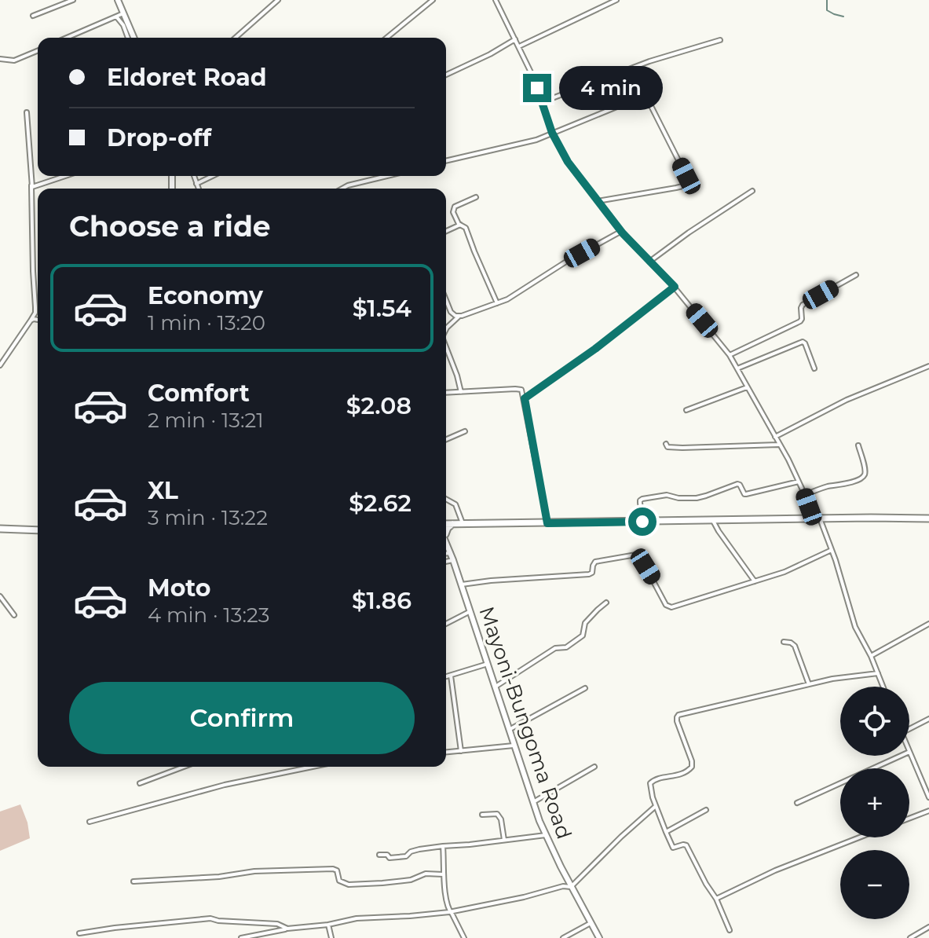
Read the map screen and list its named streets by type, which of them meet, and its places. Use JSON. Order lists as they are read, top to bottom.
{
  "streets": {
    "main road": ["Mayoni-Bungoma Road"]
  },
  "page": {
    "banner": ["Eldoret Road", "Drop-off"],
    "bubble": "4 min",
    "heading": "Choose a ride",
    "list": [
      {
        "name": "Economy",
        "note": "1 min · 13:20",
        "value": "$1.54"
      },
      {
        "name": "Comfort",
        "note": "2 min · 13:21",
        "value": "$2.08"
      },
      {
        "name": "XL",
        "note": "3 min · 13:22",
        "value": "$2.62"
      },
      {
        "name": "Moto",
        "note": "4 min · 13:23",
        "value": "$1.86"
      }
    ],
    "buttons": "Confirm",
    "map_buttons": ["+", "−"]
  }
}
